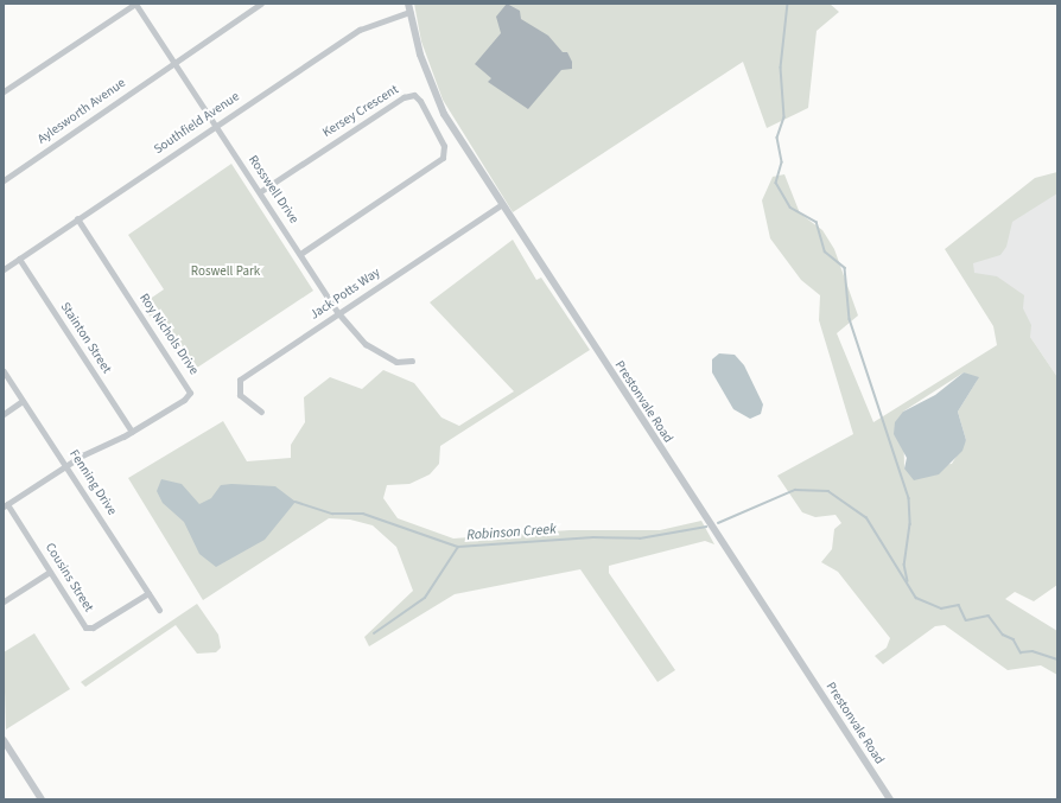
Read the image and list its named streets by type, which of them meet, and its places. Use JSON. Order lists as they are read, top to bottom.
{
  "streets": {
    "street": [
      "Aylesworth Avenue",
      "Kersey Crescent",
      "Southfield Avenue",
      "Rosswell Drive",
      "Jack Potts Way",
      "Roy Nichols Drive",
      "Stainton Street",
      "Prestonvale Road",
      "Fenning Drive",
      "Cousins Street"
    ]
  },
  "crossings": [
    ["Aylesworth Avenue", "Rosswell Drive"],
    ["Kersey Crescent", "Rosswell Drive"],
    ["Southfield Avenue", "Rosswell Drive"],
    ["Southfield Avenue", "Roy Nichols Drive"],
    ["Southfield Avenue", "Stainton Street"],
    ["Southfield Avenue", "Prestonvale Road"],
    ["Rosswell Drive", "Jack Potts Way"],
    ["Jack Potts Way", "Prestonvale Road"],
    ["Roy Nichols Drive", "Stainton Street"],
    ["Roy Nichols Drive", "Fenning Drive"],
    ["Roy Nichols Drive", "Cousins Street"],
    ["Fenning Drive", "Cousins Street"]
  ],
  "water": ["Robinson Creek"],
  "parks": ["Roswell Park"]
}
